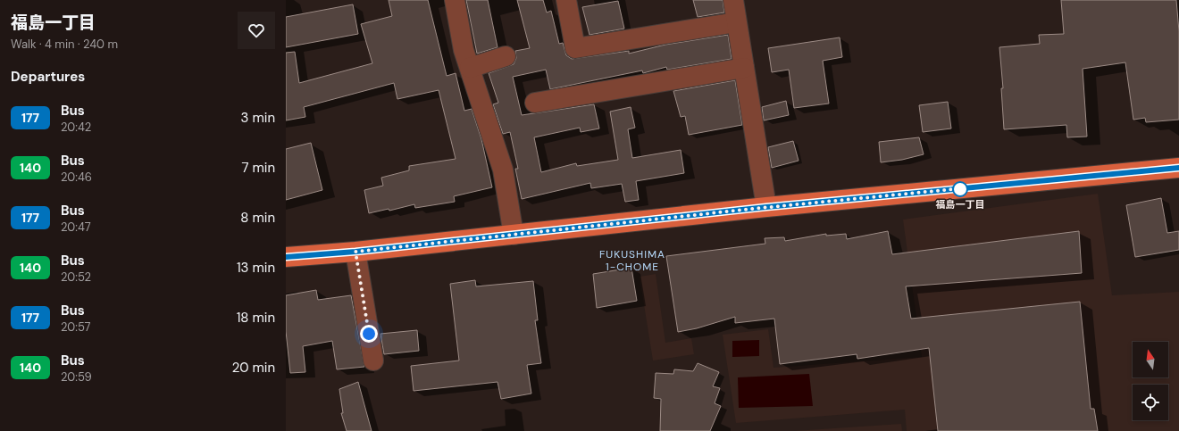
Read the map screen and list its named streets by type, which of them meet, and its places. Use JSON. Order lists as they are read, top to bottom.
{
  "districts": ["FUKUSHIMA 1-CHOME"],
  "places": ["福島一丁目"],
  "lines": ["bus line 177"],
  "north": "top",
  "page": {
    "heading": [
      ["福島一丁目", "Walk · 4 min · 240 m"],
      "Departures"
    ],
    "list": [
      {
        "mark": "177",
        "name": "Bus",
        "note": "20:42",
        "value": "3 min"
      },
      {
        "mark": "140",
        "name": "Bus",
        "note": "20:46",
        "value": "7 min"
      },
      {
        "mark": "177",
        "name": "Bus",
        "note": "20:47",
        "value": "8 min"
      },
      {
        "mark": "140",
        "name": "Bus",
        "note": "20:52",
        "value": "13 min"
      },
      {
        "mark": "177",
        "name": "Bus",
        "note": "20:57",
        "value": "18 min"
      },
      {
        "mark": "140",
        "name": "Bus",
        "note": "20:59",
        "value": "20 min"
      }
    ]
  }
}
